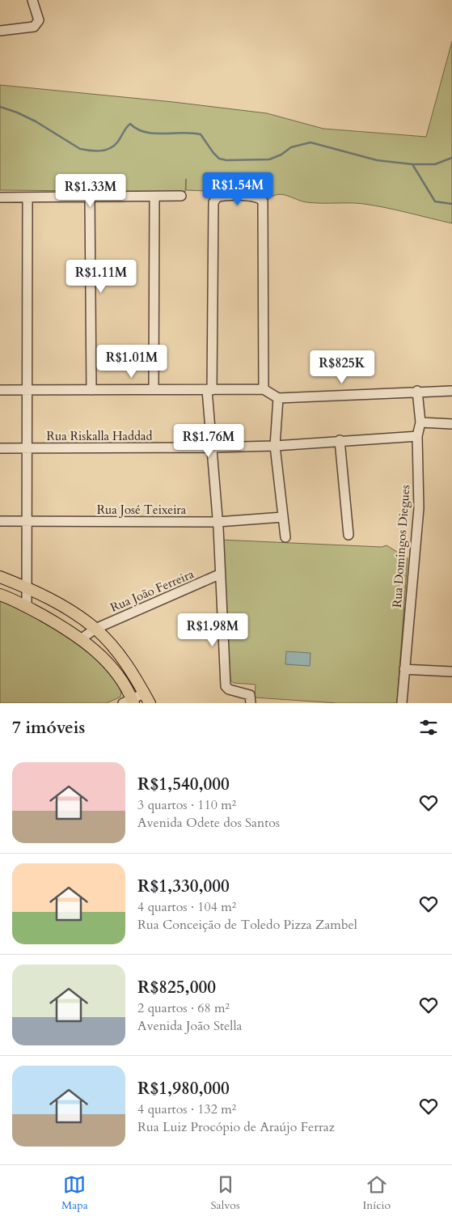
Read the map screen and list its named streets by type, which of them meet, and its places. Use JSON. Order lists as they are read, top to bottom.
{
  "streets": {
    "street": [
      "Rua Riskalla Haddad",
      "Rua José Teixeira",
      "Rua Domingos Diegues",
      "Rua João Ferreira"
    ]
  },
  "crossings": [
    ["Rua Riskalla Haddad", "Rua Domingos Diegues"]
  ],
  "page": {
    "price": [
      "R$1.54M",
      "R$1.33M",
      "R$1.11M",
      "R$1.01M",
      "R$825K",
      "R$1.76M",
      "R$1.98M"
    ],
    "heading": "7 imóveis",
    "list": [
      {
        "name": "R$1,540,000",
        "note": "3 quartos · 110 m² · Avenida Odete dos Santos"
      },
      {
        "name": "R$1,330,000",
        "note": "4 quartos · 104 m² · Rua Conceição de Toledo Pizza Zambel"
      },
      {
        "name": "R$825,000",
        "note": "2 quartos · 68 m² · Avenida João Stella"
      },
      {
        "name": "R$1,980,000",
        "note": "4 quartos · 132 m² · Rua Luiz Procópio de Araújo Ferraz"
      }
    ],
    "tabs": ["Mapa", "Salvos", "Início"]
  }
}
